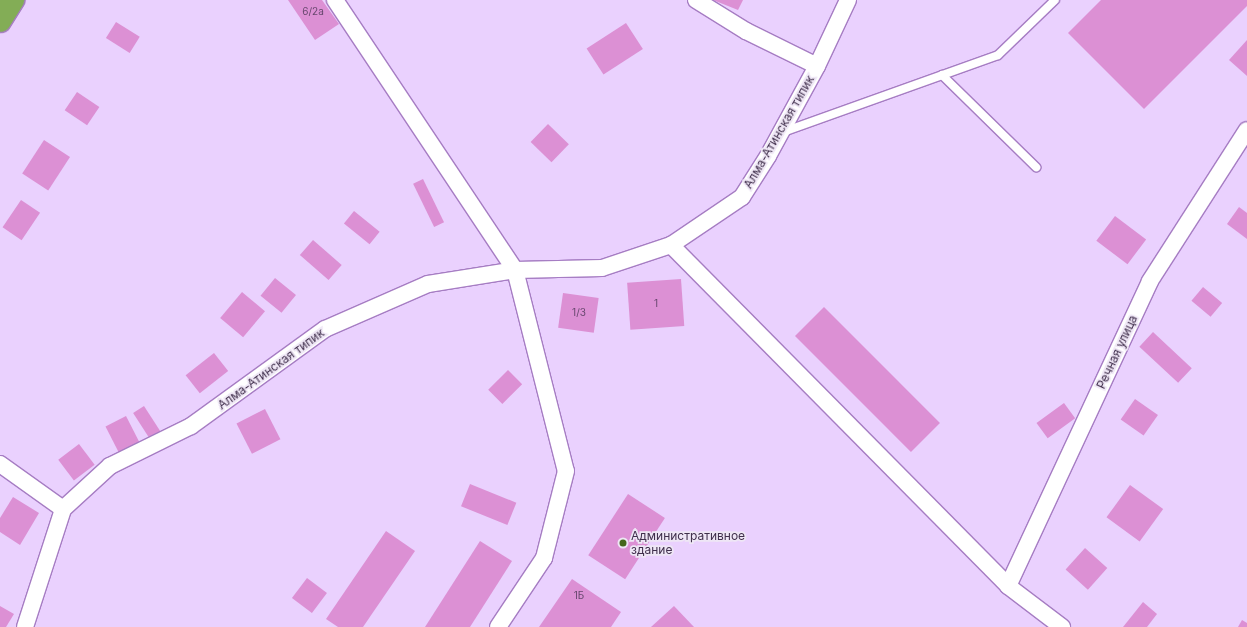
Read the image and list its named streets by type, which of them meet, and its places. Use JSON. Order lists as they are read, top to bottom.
{
  "streets": {
    "street": ["Алма-Атинская типик", "Речная улица"]
  },
  "places": ["Административное здание"],
  "house_numbers": [
    "6/2а",
    "1",
    "1/3",
    "1Б"
  ]
}
